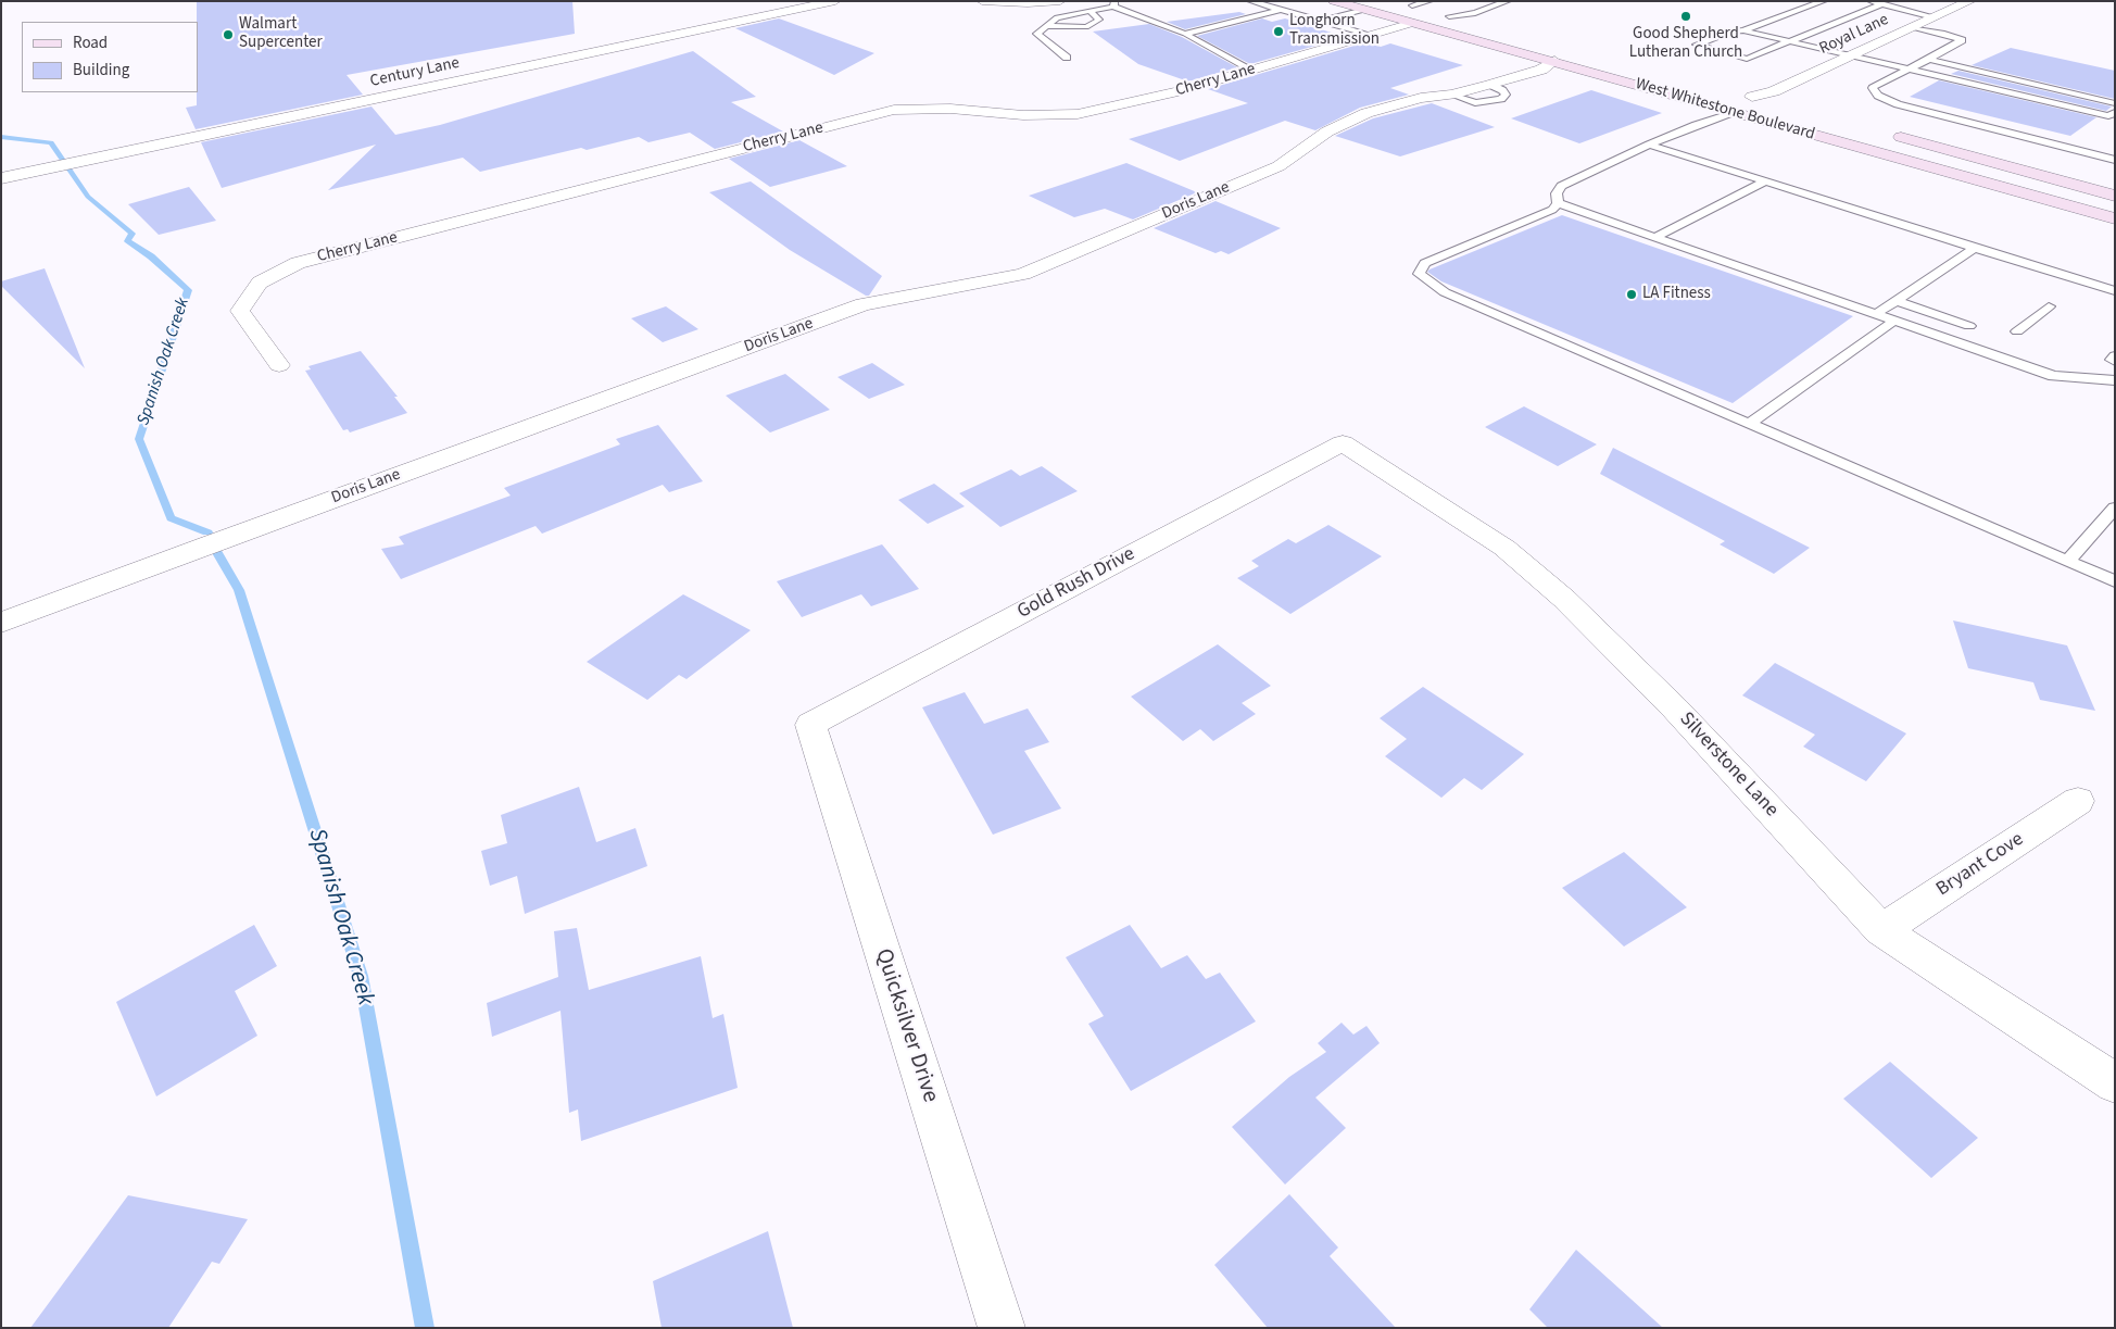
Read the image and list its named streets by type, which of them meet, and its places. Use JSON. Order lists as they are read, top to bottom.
{
  "streets": {
    "main road": ["West Whitestone Boulevard"],
    "street": [
      "Royal Lane",
      "Century Lane",
      "Cherry Lane",
      "Doris Lane",
      "Gold Rush Drive",
      "Silverstone Lane",
      "Bryant Cove",
      "Quicksilver Drive"
    ]
  },
  "crossings": [
    ["Royal Lane", "West Whitestone Boulevard"],
    ["Cherry Lane", "West Whitestone Boulevard"],
    ["West Whitestone Boulevard", "Doris Lane"],
    ["Gold Rush Drive", "Silverstone Lane"],
    ["Gold Rush Drive", "Quicksilver Drive"],
    ["Silverstone Lane", "Bryant Cove"]
  ],
  "water": ["Spanish Oak Creek"],
  "places": [
    "Good Shepherd Lutheran Church",
    "Longhorn Transmission",
    "Walmart Supercenter",
    "LA Fitness"
  ],
  "legend": ["Road", "Building"]
}
